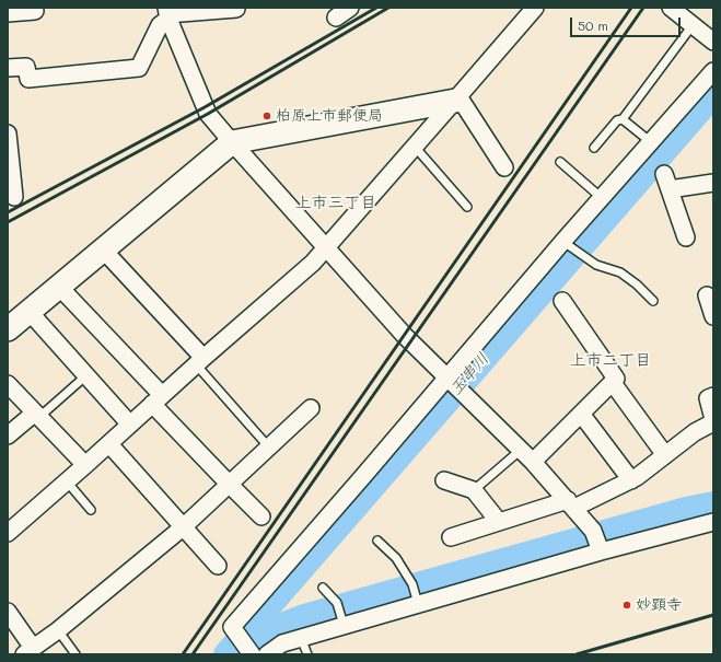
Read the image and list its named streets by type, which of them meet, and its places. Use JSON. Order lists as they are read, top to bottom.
{
  "districts": ["上市三丁目", "上市二丁目"],
  "water": ["玉串川"],
  "places": ["柏原上市郵便局", "妙顕寺"],
  "scale_bar": "50 m"
}
